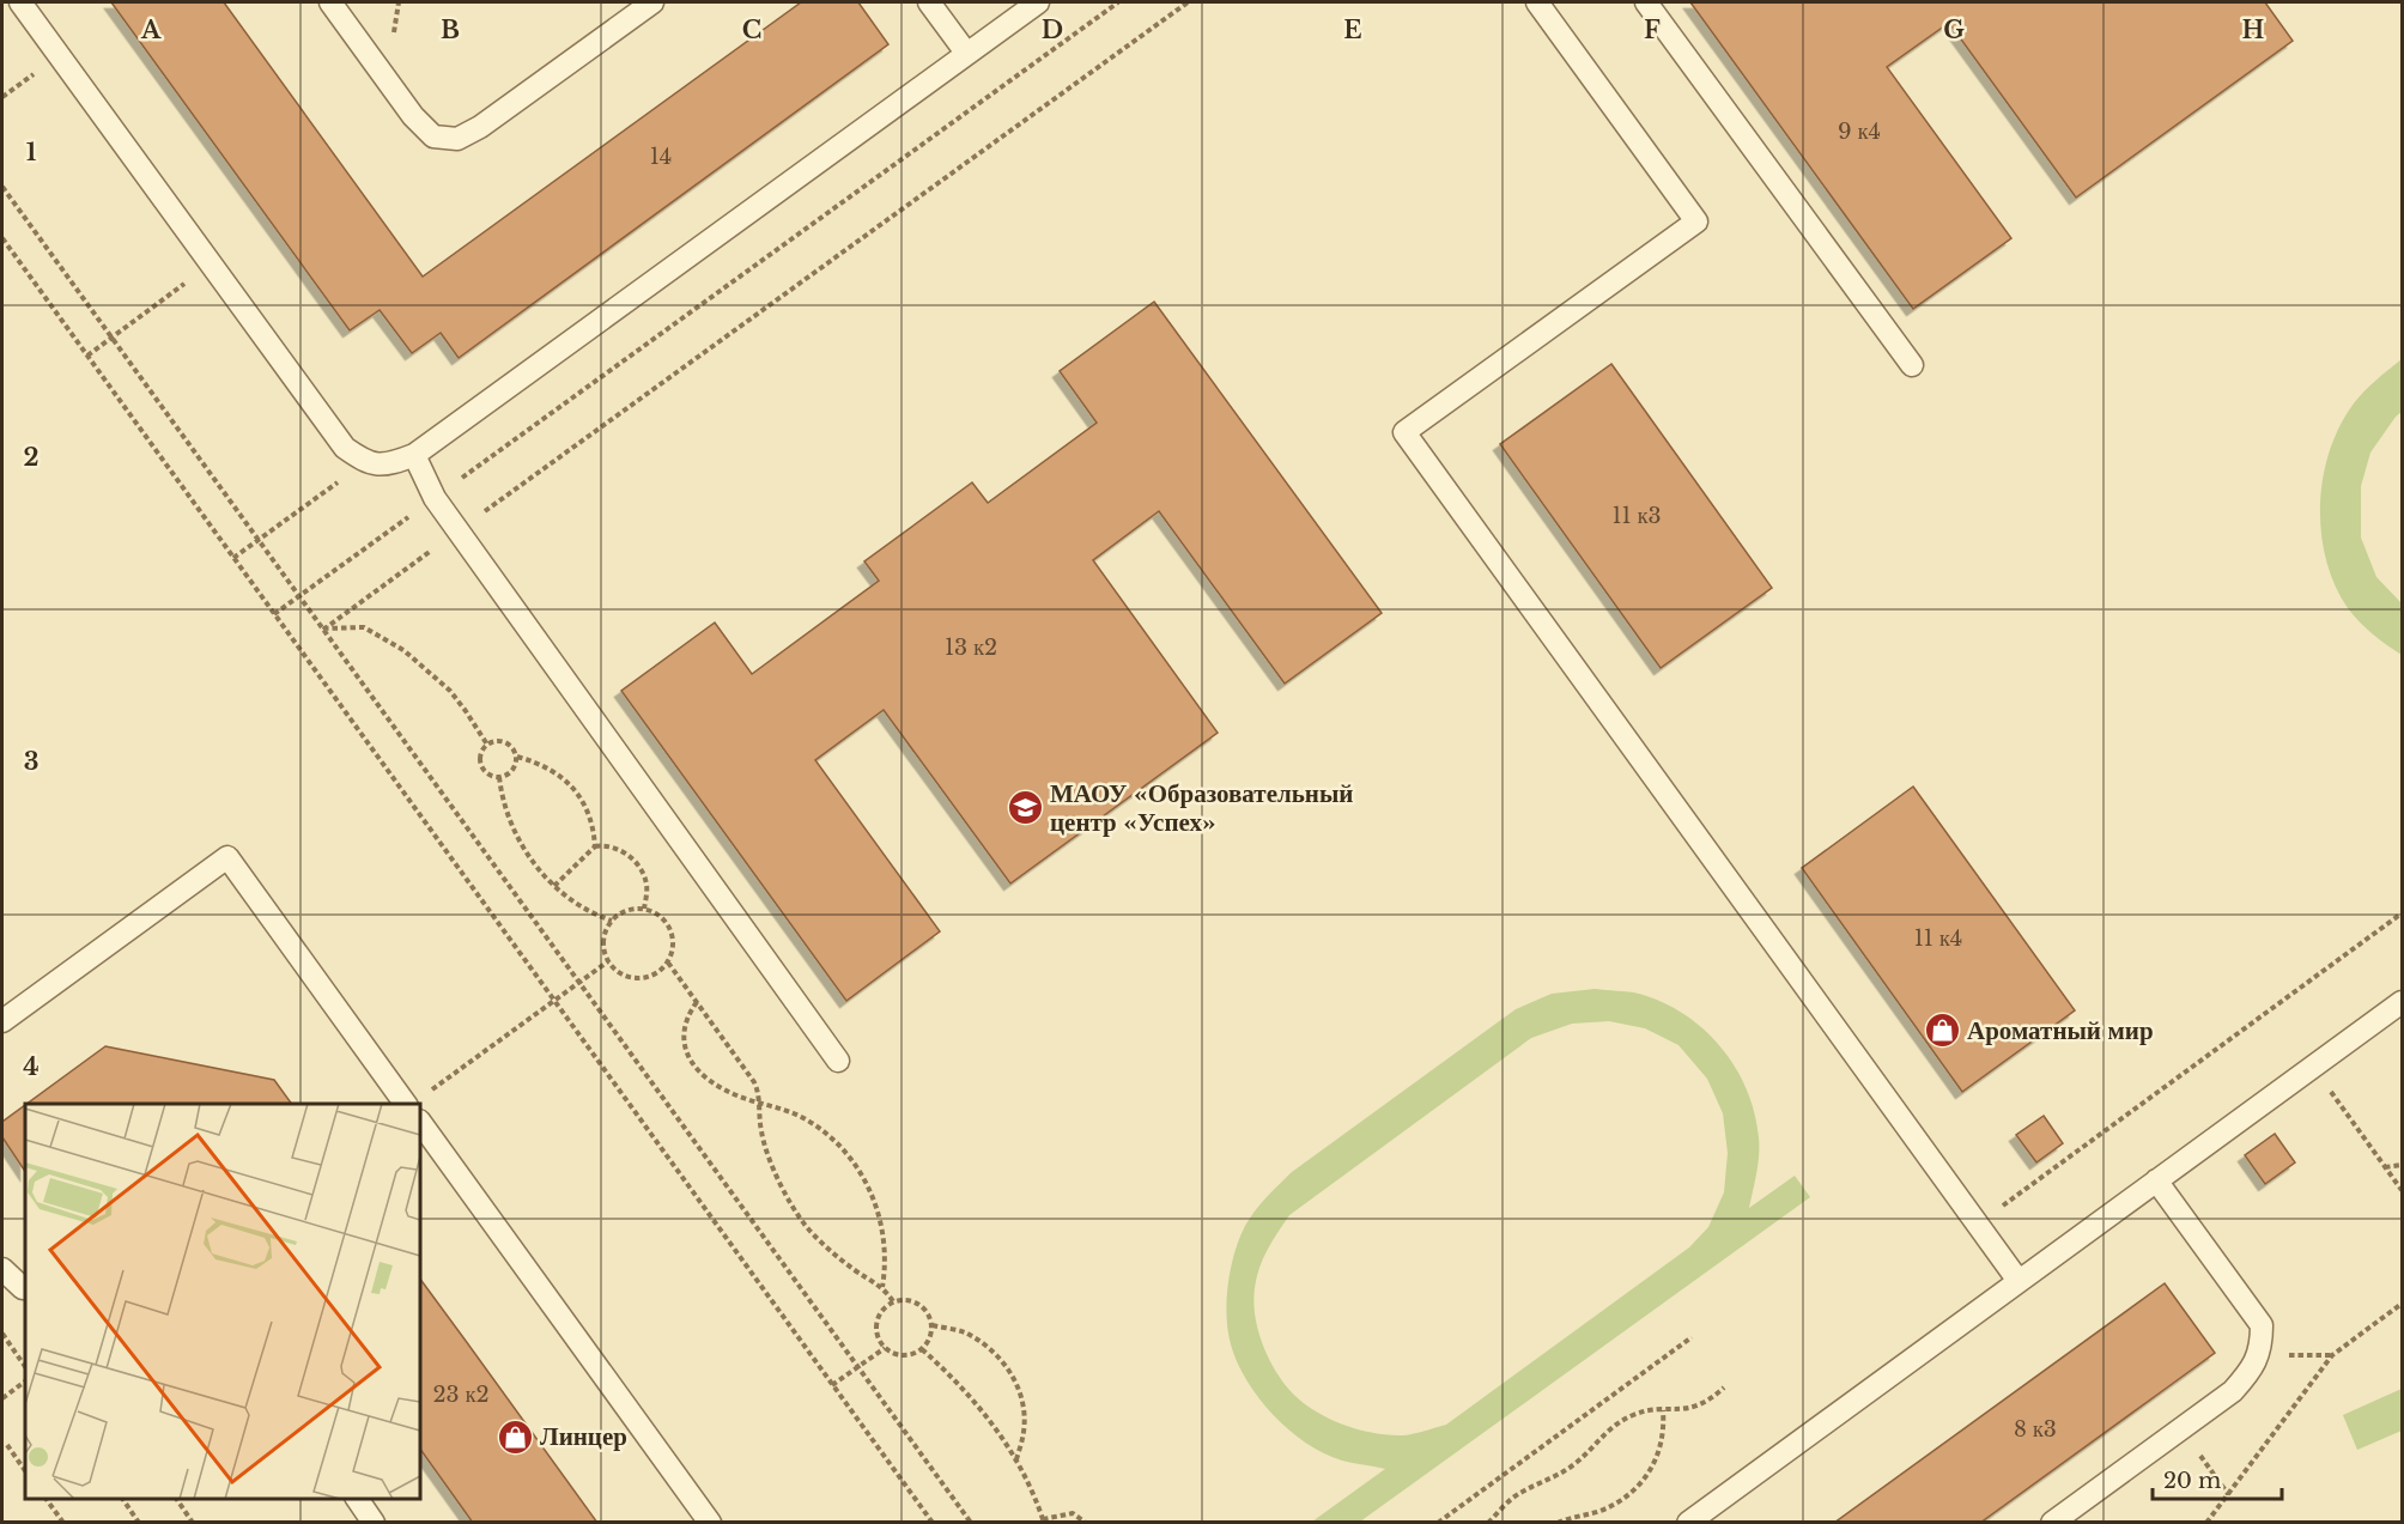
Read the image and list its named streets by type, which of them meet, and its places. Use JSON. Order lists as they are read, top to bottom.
{
  "places": {
    "school or university": ["МАОУ «Образовательный центр «Успех»"],
    "shop": ["Ароматный мир", "Линцер"]
  },
  "house_numbers": [
    "9 к4",
    "14",
    "11 к3",
    "13 к2",
    "11 к4",
    "23 к2",
    "8 к3"
  ],
  "scale_bar": "20 m",
  "grid": {
    "columns": [
      "A",
      "B",
      "C",
      "D",
      "E",
      "F",
      "G",
      "H"
    ],
    "rows": [
      "1",
      "2",
      "3",
      "4"
    ]
  }
}
